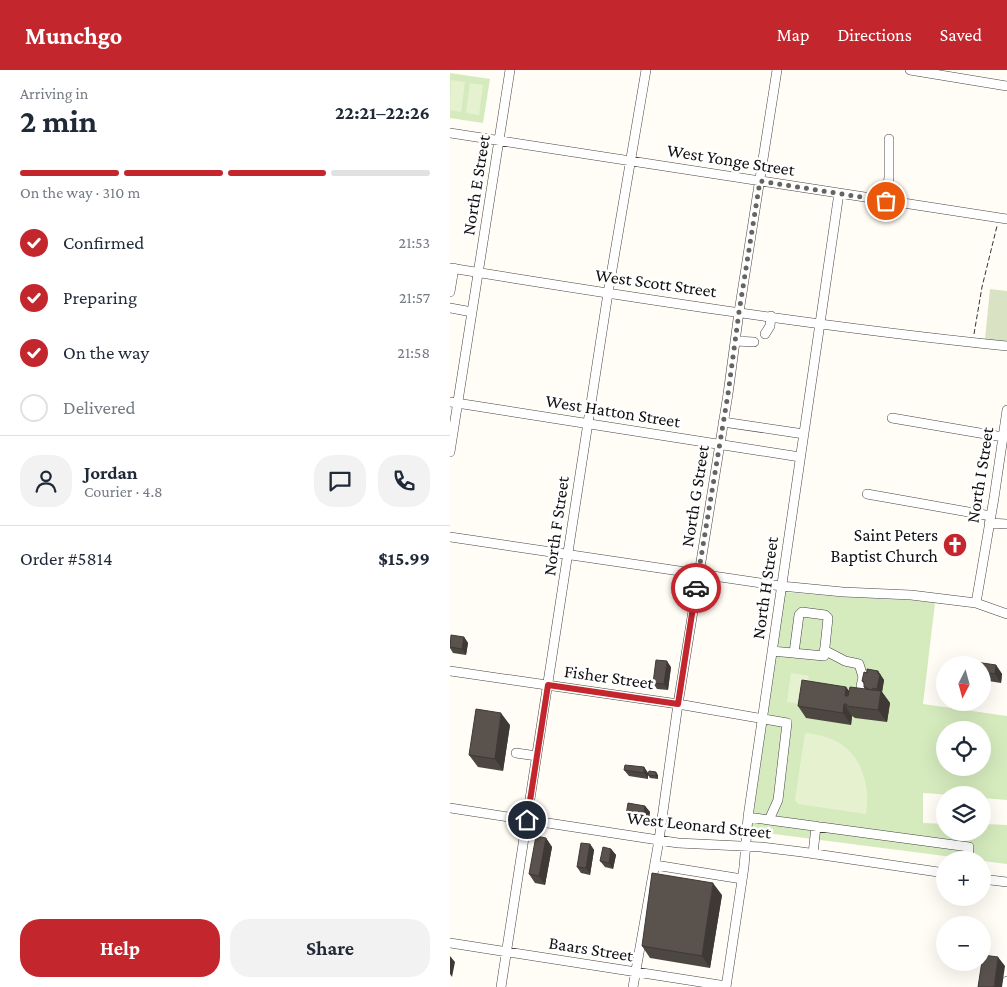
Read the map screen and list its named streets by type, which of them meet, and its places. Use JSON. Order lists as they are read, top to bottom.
{
  "streets": {
    "street": [
      "West Yonge Street",
      "North E Street",
      "West Scott Street",
      "West Hatton Street",
      "North I Street",
      "North G Street",
      "North F Street",
      "North H Street",
      "Fisher Street",
      "West Leonard Street",
      "Baars Street"
    ]
  },
  "crossings": [
    ["West Yonge Street", "North E Street"],
    ["West Yonge Street", "North G Street"],
    ["West Yonge Street", "North F Street"],
    ["West Yonge Street", "North H Street"],
    ["North E Street", "West Scott Street"],
    ["North E Street", "West Hatton Street"],
    ["West Scott Street", "North G Street"],
    ["West Scott Street", "North F Street"],
    ["West Scott Street", "North H Street"],
    ["West Hatton Street", "North G Street"],
    ["West Hatton Street", "North F Street"],
    ["West Hatton Street", "North H Street"],
    ["North G Street", "Fisher Street"],
    ["North G Street", "West Leonard Street"],
    ["North G Street", "Baars Street"],
    ["North F Street", "Fisher Street"],
    ["North F Street", "West Leonard Street"],
    ["North F Street", "Baars Street"],
    ["North H Street", "Fisher Street"],
    ["North H Street", "West Leonard Street"],
    ["North H Street", "Baars Street"]
  ],
  "places": {
    "church": ["Saint Peters Baptist Church"]
  },
  "north": "bottom",
  "page": {
    "header": "Munchgo",
    "nav": ["Map", "Directions", "Saved"],
    "heading": ["2 min", "Arriving in", "22:21–22:26"],
    "panel": [
      "Jordan",
      "Courier · 4.8",
      "Order #5814",
      "$15.99"
    ],
    "bar": "On the way · 310 m",
    "list": [
      ["Confirmed", "21:53"],
      ["Preparing", "21:57"],
      ["On the way", "21:58"],
      "Delivered"
    ],
    "map_buttons": ["+", "−"],
    "buttons": ["Help", "Share"]
  }
}
